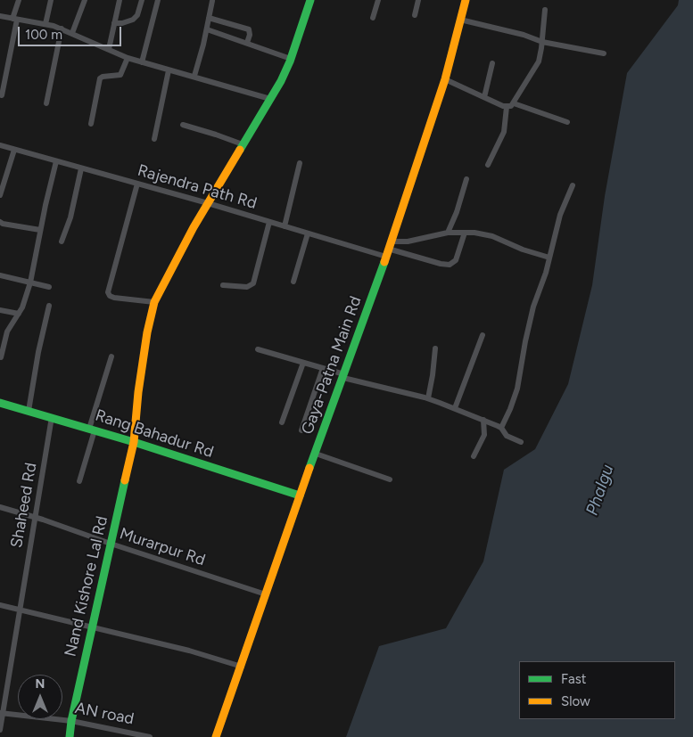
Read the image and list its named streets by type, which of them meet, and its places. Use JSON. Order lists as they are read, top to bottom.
{
  "streets": {
    "street": [
      "Rajendra Path Rd",
      "Gaya-Patna Main Rd",
      "Rang Bahadur Rd",
      "Shaheed Rd",
      "Murarpur Rd",
      "Nand Kishore Lal Rd",
      "AN road"
    ]
  },
  "crossings": [
    ["Rajendra Path Rd", "Gaya-Patna Main Rd"],
    ["Rajendra Path Rd", "Nand Kishore Lal Rd"],
    ["Gaya-Patna Main Rd", "Rang Bahadur Rd"],
    ["Gaya-Patna Main Rd", "Murarpur Rd"],
    ["Rang Bahadur Rd", "Shaheed Rd"],
    ["Rang Bahadur Rd", "Nand Kishore Lal Rd"],
    ["Shaheed Rd", "Murarpur Rd"],
    ["Shaheed Rd", "AN road"],
    ["Murarpur Rd", "Nand Kishore Lal Rd"],
    ["Nand Kishore Lal Rd", "AN road"]
  ],
  "water": ["Phalgu"],
  "legend": ["Fast", "Slow"],
  "scale_bar": "100 m",
  "north": "top"
}
